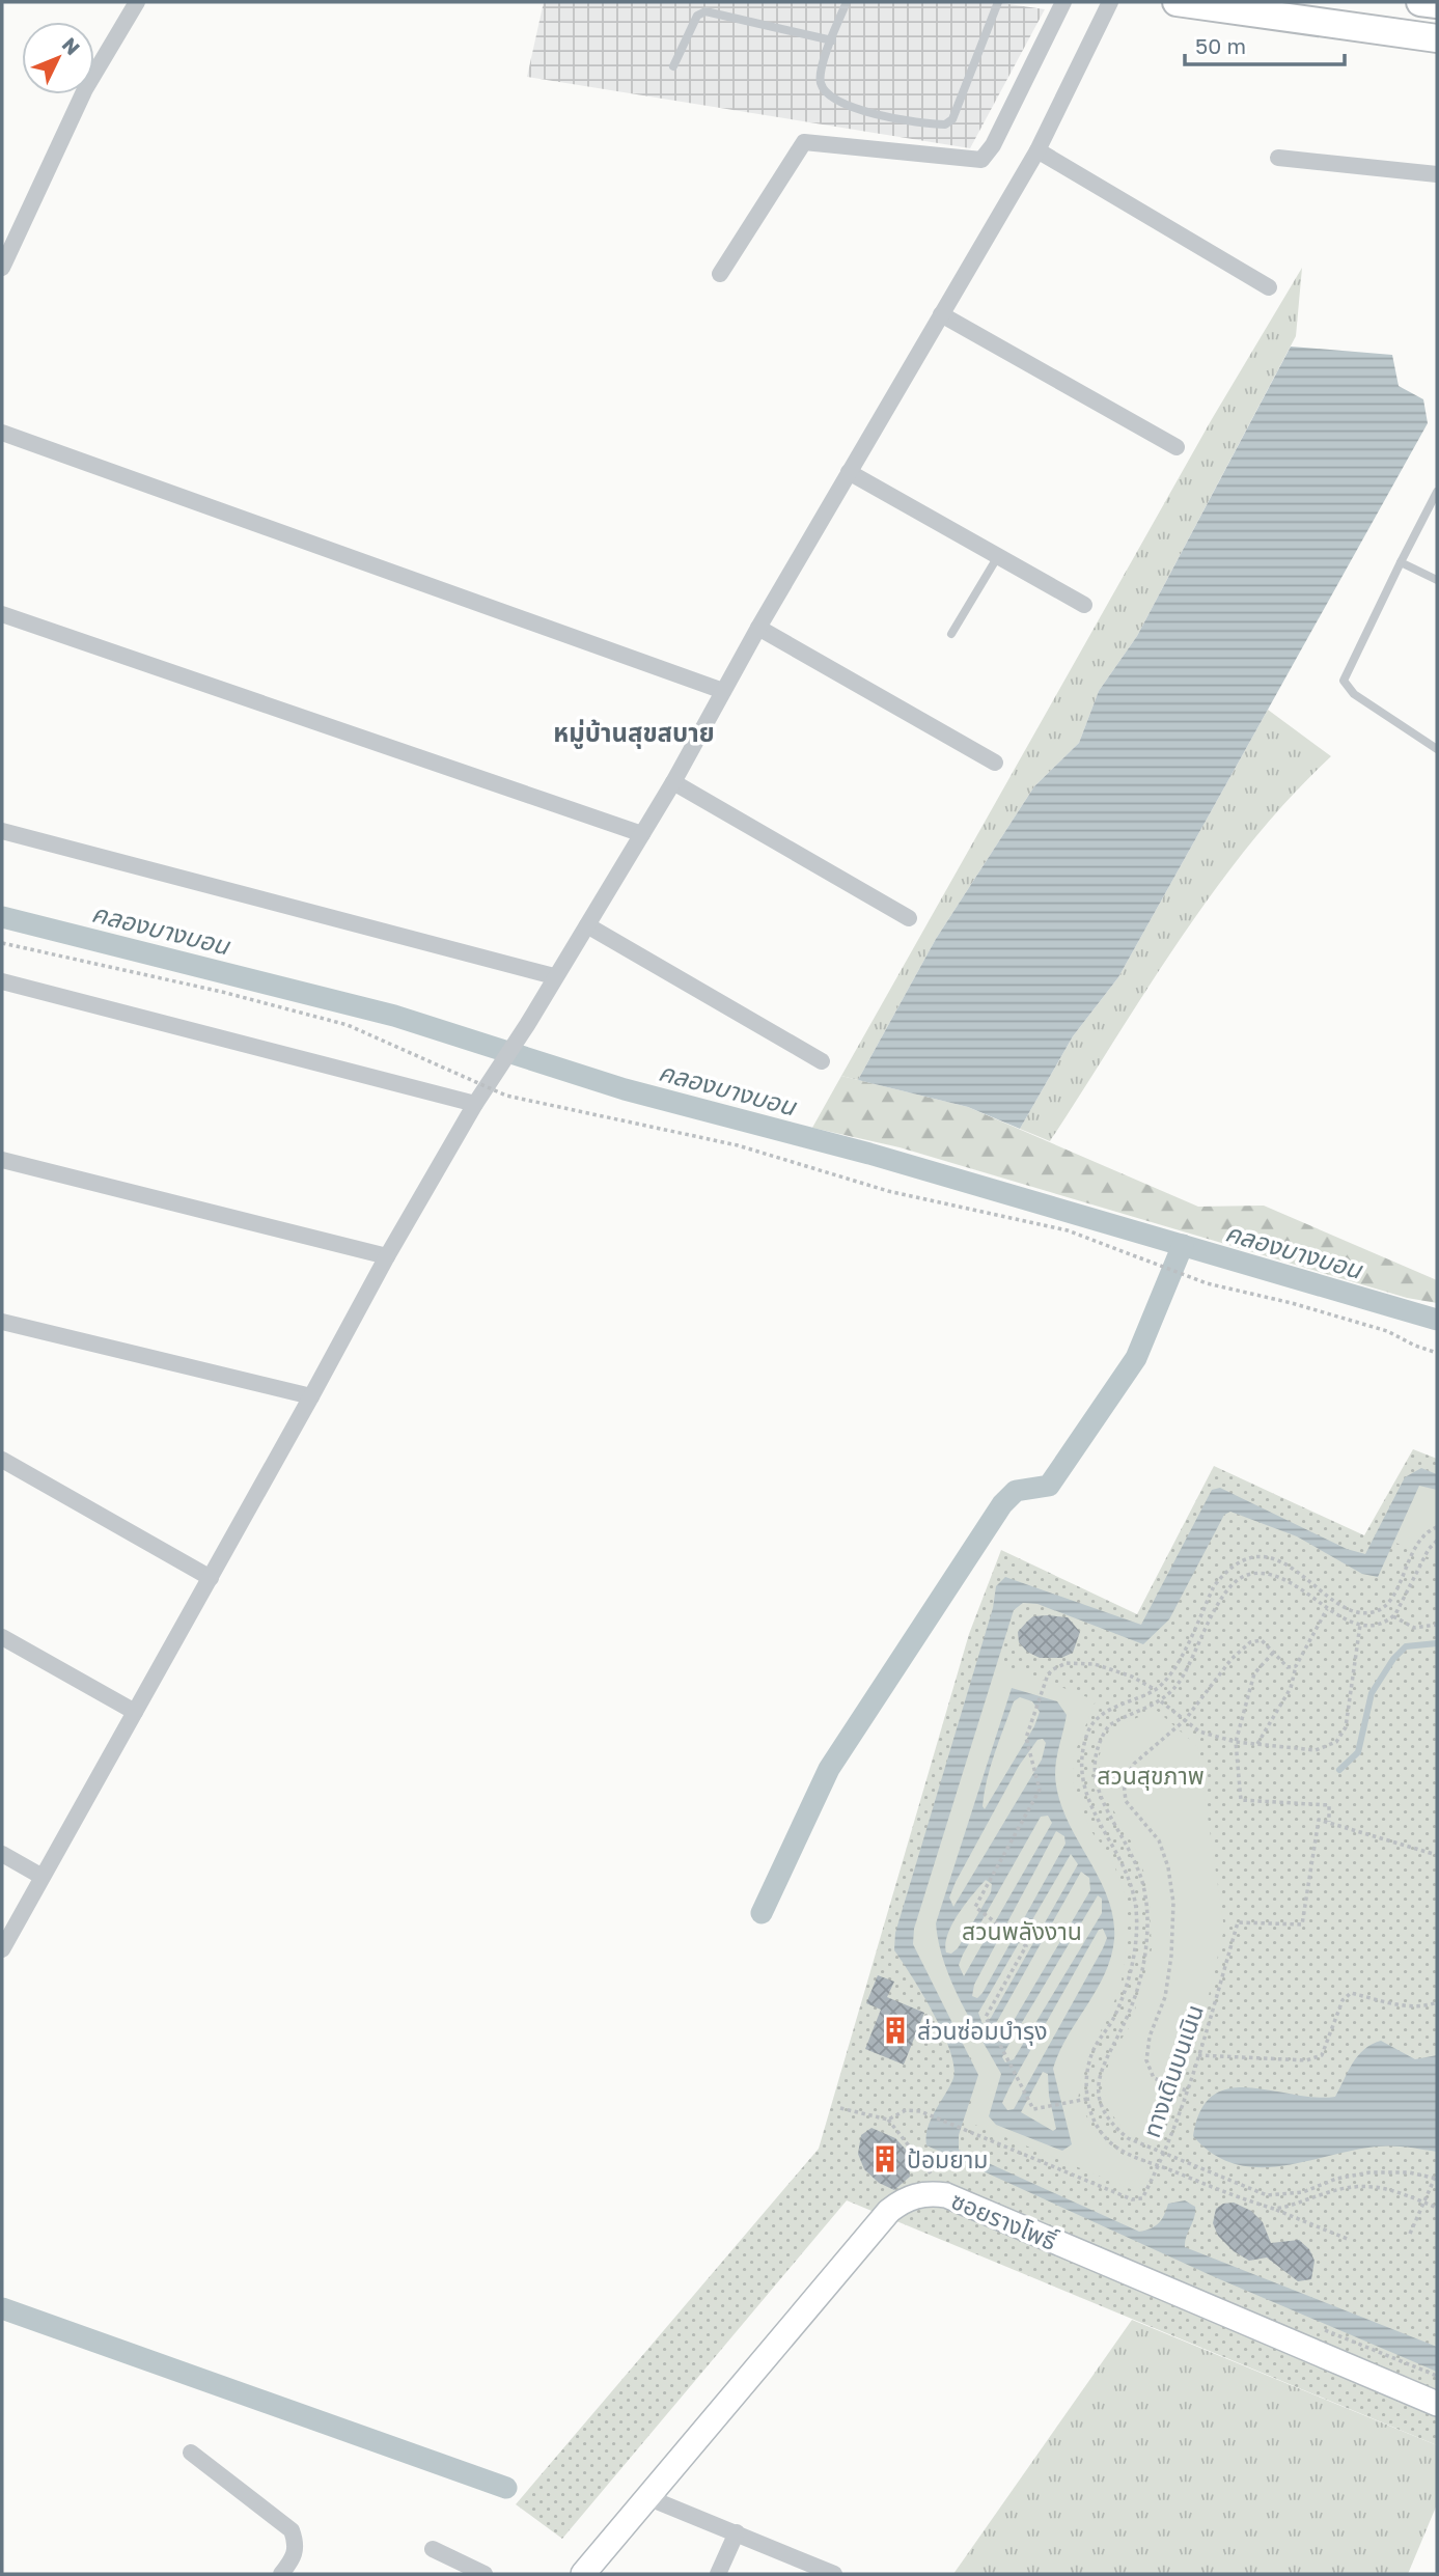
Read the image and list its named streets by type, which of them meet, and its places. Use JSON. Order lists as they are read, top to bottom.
{
  "streets": {
    "street": ["ซอยรางโพธิ์"],
    "path": ["ทางเดินบนเนิน"]
  },
  "districts": ["หมู่บ้านสุขสบาย"],
  "water": ["คลองบางบอน"],
  "parks": ["สวนสุขภาพ", "สวนพลังงาน"],
  "places": {
    "building": ["ส่วนซ่อมบำรุง", "ป้อมยาม"]
  },
  "scale_bar": "50 m",
  "north": "top right"
}
